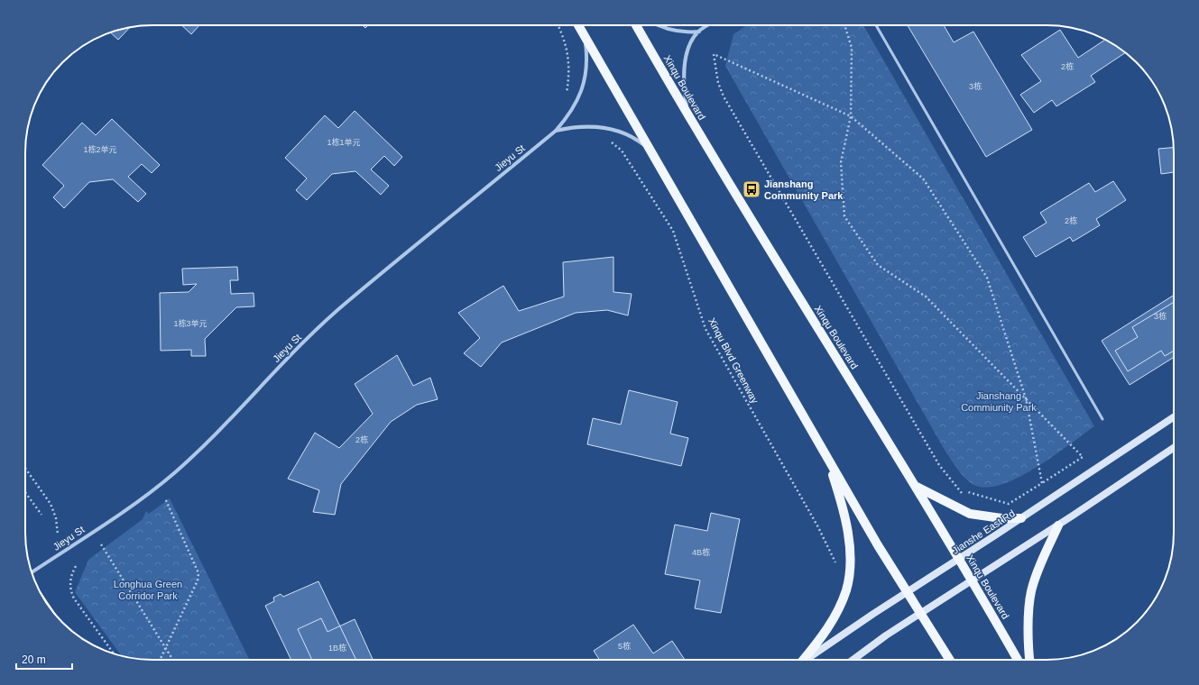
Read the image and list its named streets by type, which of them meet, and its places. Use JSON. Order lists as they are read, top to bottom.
{
  "streets": {
    "main road": ["Xinqu Boulevard", "Jianshe East Rd"],
    "street": ["Jieyu St"],
    "path": ["Xinqu Blvd Greenway"]
  },
  "crossings": [
    ["Xinqu Boulevard", "Jianshe East Rd"]
  ],
  "parks": ["Jianshang Commiunity Park", "Longhua Green Corridor Park"],
  "places": {
    "bus stop": ["Jianshang Community Park"]
  },
  "house_numbers": [
    "2栋",
    "3栋",
    "1栋1单元",
    "1栋2单元",
    "2栋",
    "3栋",
    "1栋3单元",
    "2栋",
    "4B栋",
    "5栋",
    "1B栋"
  ],
  "scale_bar": "20 m"
}
